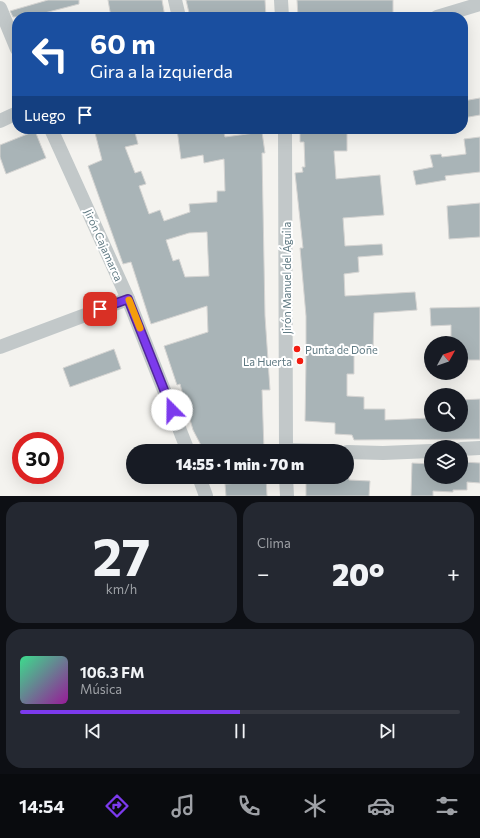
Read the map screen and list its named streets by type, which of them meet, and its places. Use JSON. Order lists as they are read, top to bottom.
{
  "streets": {
    "street": ["Jirón Cajamarca", "Jirón Manuel del Águila"]
  },
  "places": ["Punta de Doñe", "La Huerta"],
  "north": "top right",
  "page": {
    "turn": ["60 m", "Gira a la izquierda"],
    "then": "Luego",
    "limit": "30",
    "trip": "14:55 · 1 min · 70 m",
    "tile": [
      ["27", "km/h"],
      "Clima"
    ],
    "heat": ["−", "20°", "+"],
    "song": ["106.3 FM", "Música"],
    "tabs": "14:54"
  }
}
